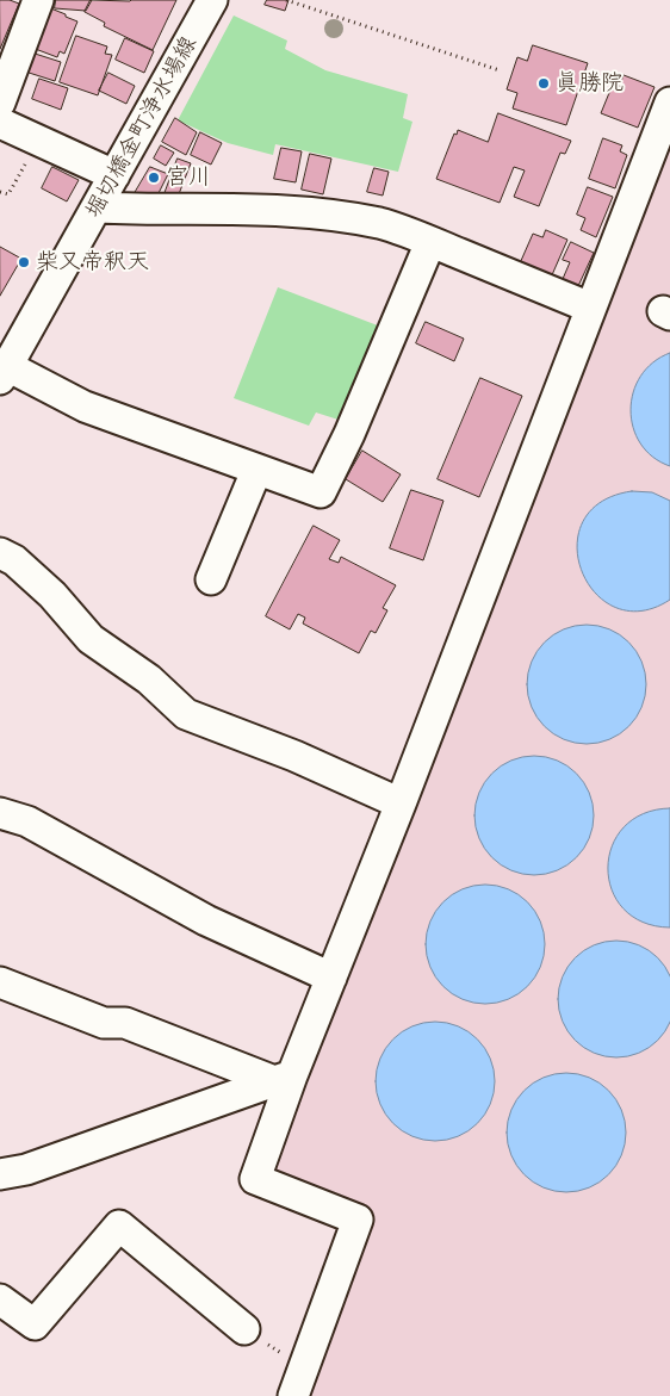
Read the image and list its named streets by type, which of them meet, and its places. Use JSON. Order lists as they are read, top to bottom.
{
  "streets": {
    "street": ["堀切橋金町浄水場線"]
  },
  "places": ["眞勝院", "宮川", "柴又帝釈天"]
}
